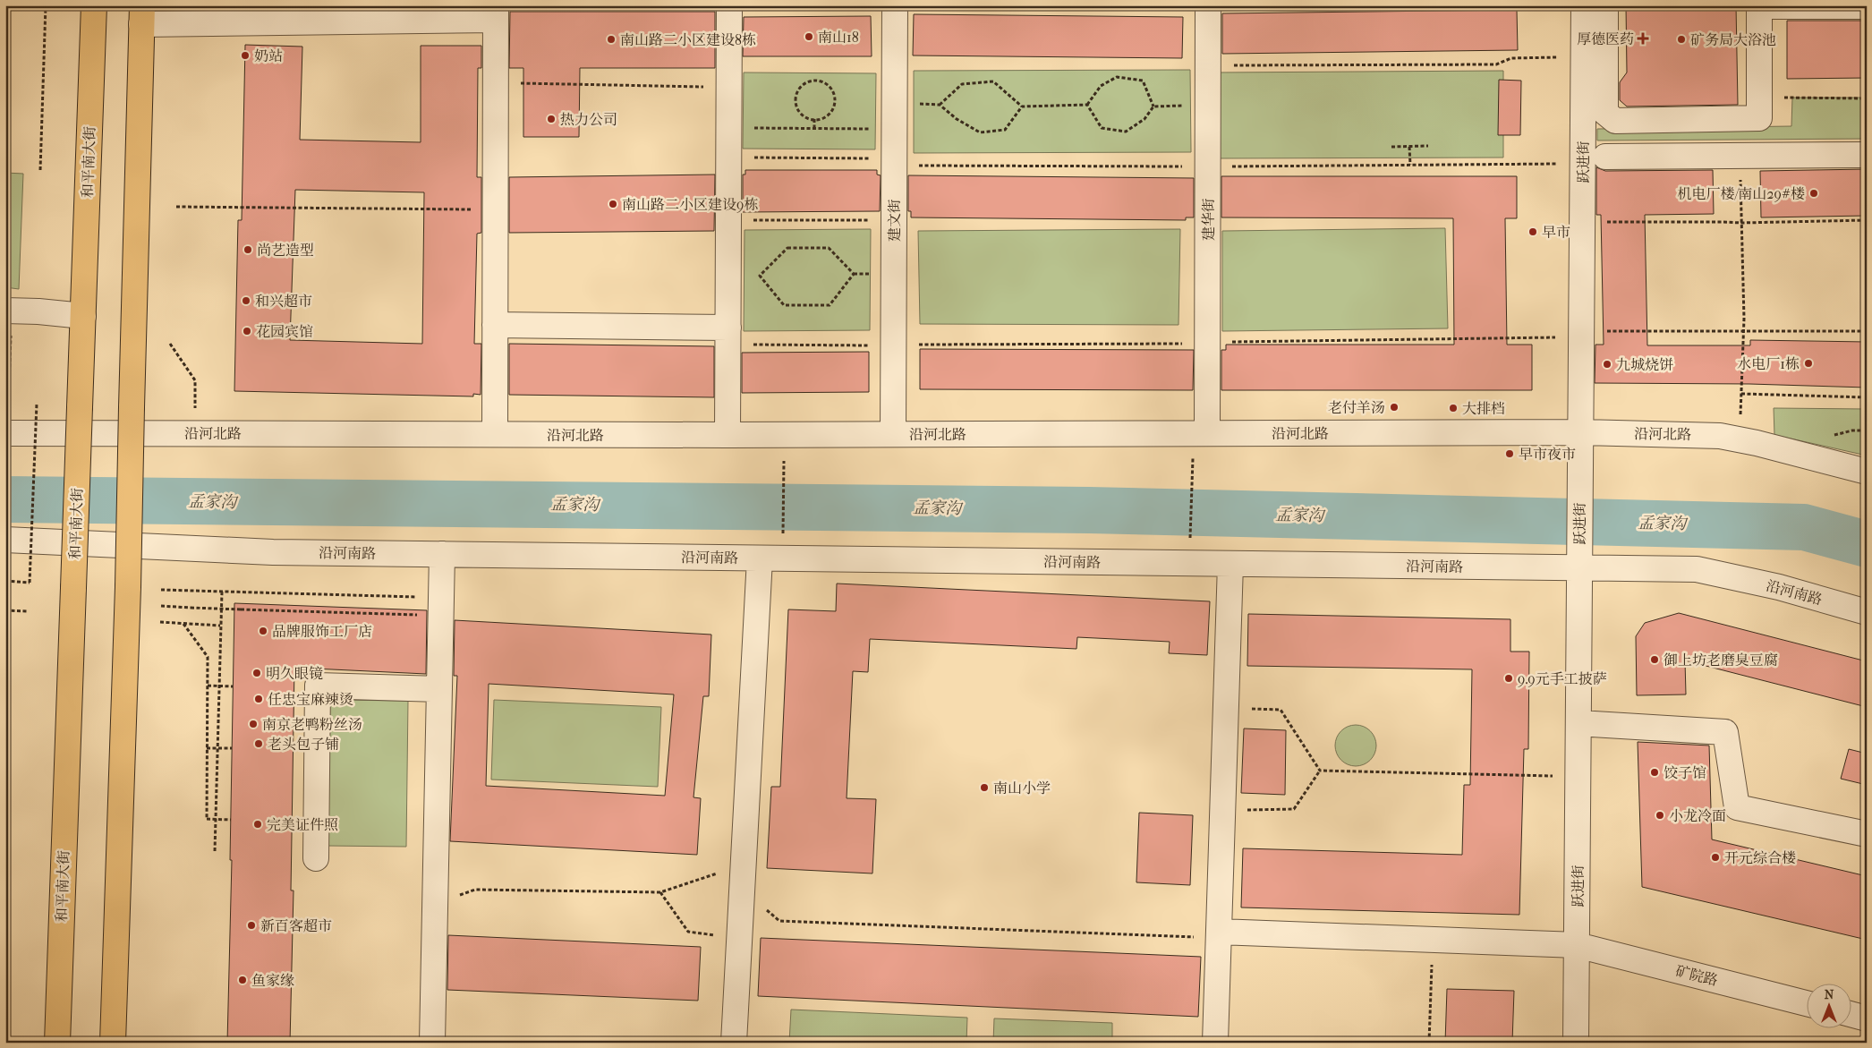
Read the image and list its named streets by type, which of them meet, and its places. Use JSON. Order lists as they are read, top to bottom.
{
  "streets": {
    "main road": ["和平南大街"],
    "street": [
      "跃进街",
      "建华街",
      "建文街",
      "沿河北路",
      "沿河南路",
      "矿院路"
    ]
  },
  "crossings": [
    ["跃进街", "沿河北路"],
    ["跃进街", "沿河南路"],
    ["跃进街", "矿院路"],
    ["建华街", "沿河北路"],
    ["建文街", "沿河北路"]
  ],
  "water": ["孟家沟"],
  "places": {
    "other": [
      "南山18",
      "南山路二小区建设8栋",
      "矿务局大浴池",
      "奶站",
      "热力公司",
      "机电厂楼/南山29#楼",
      "南山路二小区建设9栋",
      "早市",
      "尚艺造型",
      "和兴超市",
      "花园宾馆",
      "水电厂1栋",
      "九城烧饼",
      "老付羊汤",
      "大排档",
      "早市夜市",
      "品牌服饰工厂店",
      "御上坊老磨臭豆腐",
      "明久眼镜",
      "9.9元手工披萨",
      "任忠宝麻辣烫",
      "南京老鸭粉丝汤",
      "老头包子铺",
      "饺子馆",
      "南山小学",
      "小龙冷面",
      "完美证件照",
      "开元综合楼",
      "新百客超市",
      "鱼家缘"
    ],
    "health": ["厚德医药"]
  },
  "north": "top"
}
